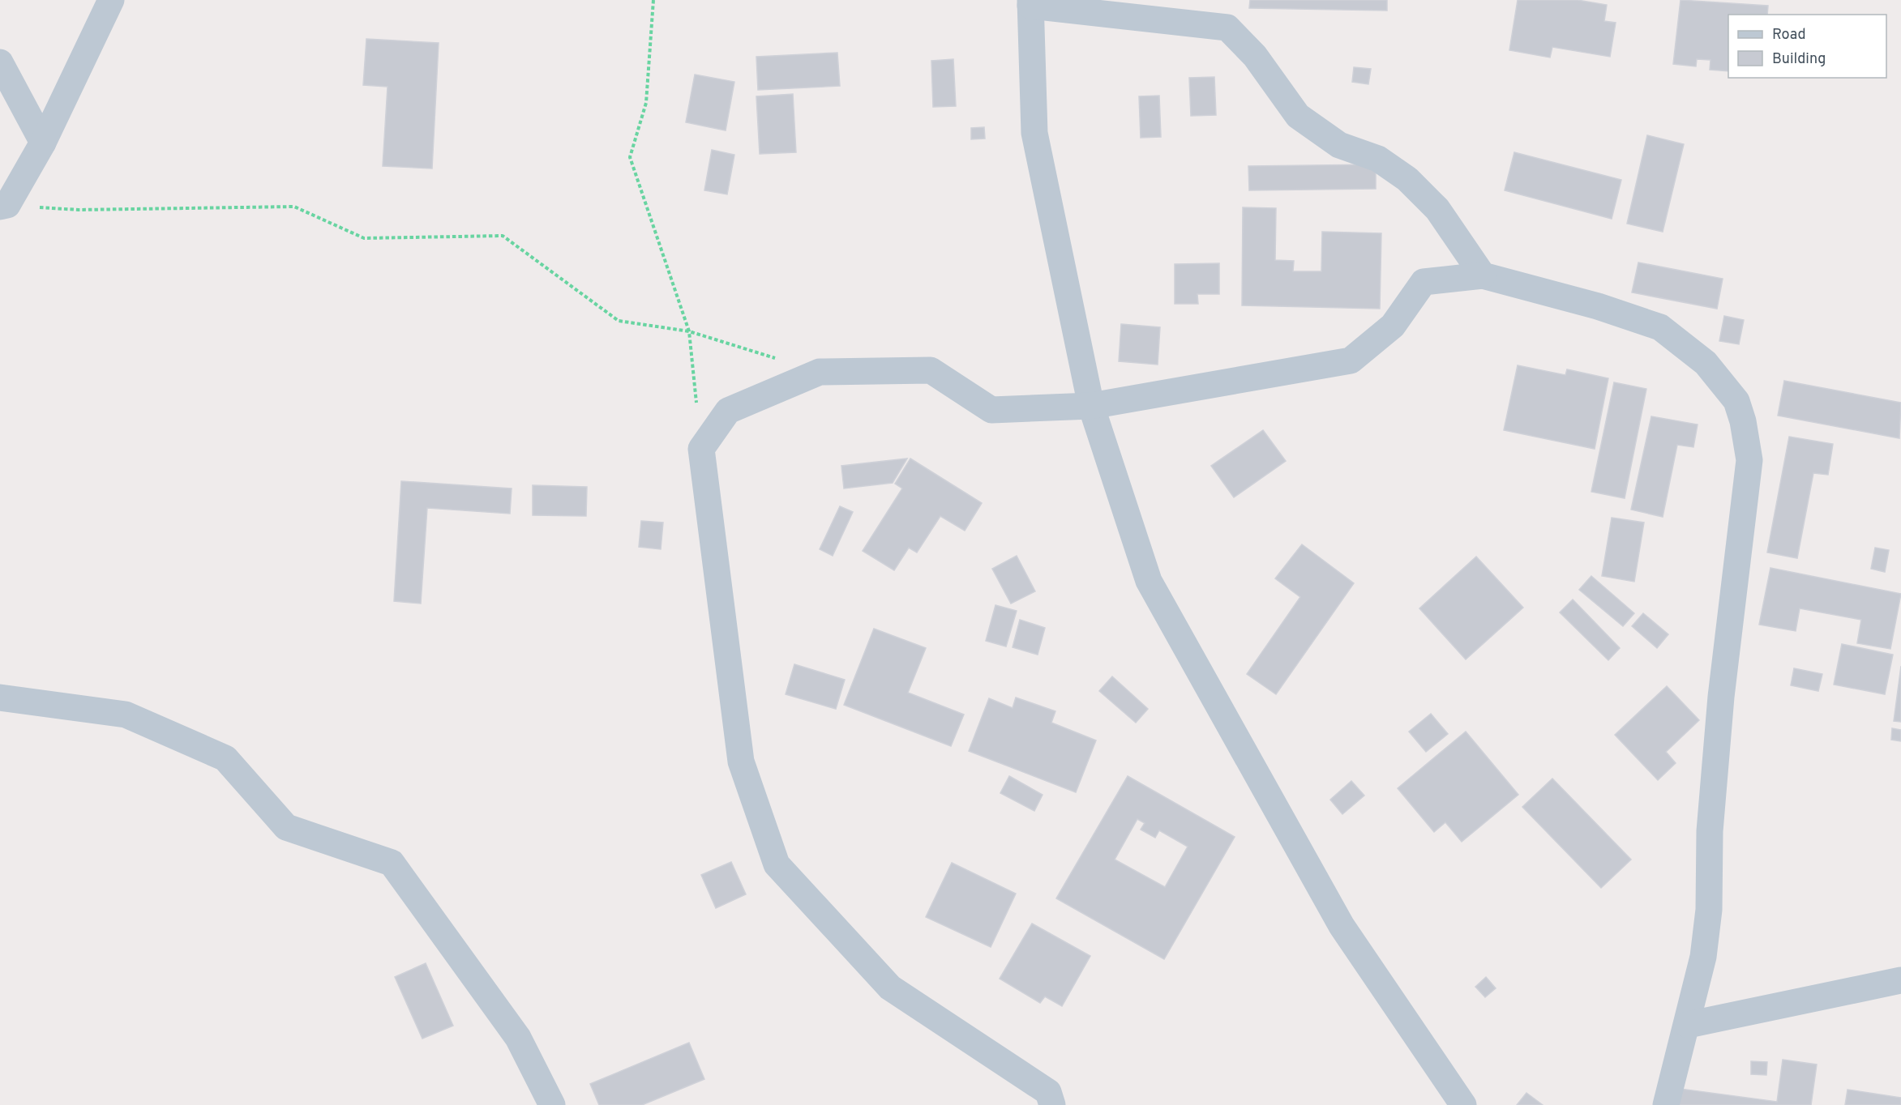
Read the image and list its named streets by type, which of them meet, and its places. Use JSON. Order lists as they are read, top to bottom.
{
  "legend": ["Road", "Building"]
}
